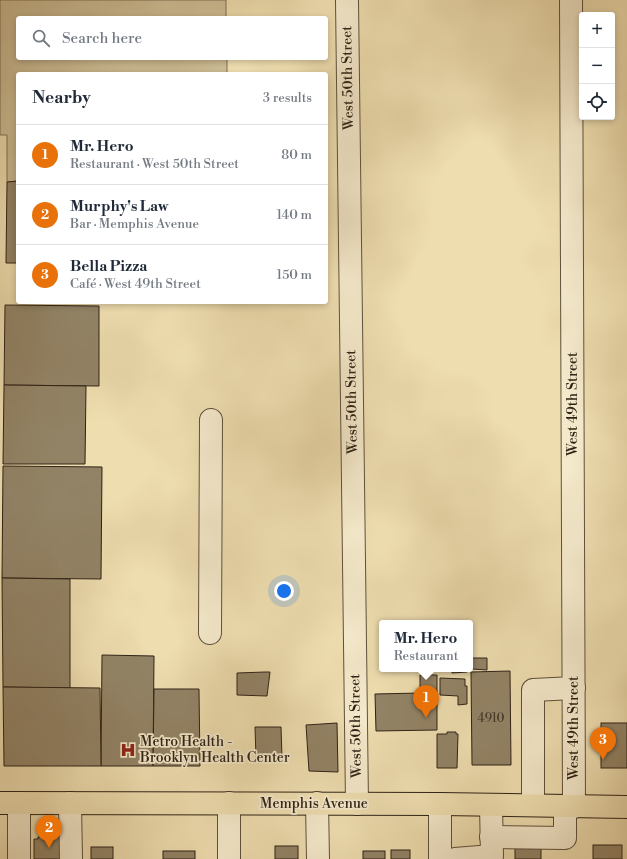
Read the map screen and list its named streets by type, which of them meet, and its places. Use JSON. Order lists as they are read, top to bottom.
{
  "streets": {
    "main road": ["Memphis Avenue"],
    "street": ["West 50th Street", "West 49th Street"]
  },
  "crossings": [
    ["West 50th Street", "Memphis Avenue"],
    ["West 49th Street", "Memphis Avenue"]
  ],
  "places": {
    "hospital": ["Metro Health - Brooklyn Health Center"]
  },
  "house_numbers": ["4910"],
  "page": {
    "map_buttons": ["+", "−"],
    "search": "Search here",
    "heading": ["Nearby", "3 results"],
    "list": [
      {
        "mark": "1",
        "name": "Mr. Hero",
        "note": "Restaurant · West 50th Street",
        "value": "80 m"
      },
      {
        "mark": "2",
        "name": "Murphy's Law",
        "note": "Bar · Memphis Avenue",
        "value": "140 m"
      },
      {
        "mark": "3",
        "name": "Bella Pizza",
        "note": "Café · West 49th Street",
        "value": "150 m"
      }
    ],
    "popup": ["Mr. Hero", "Restaurant"],
    "pins": ["1", "3", "2"]
  }
}
